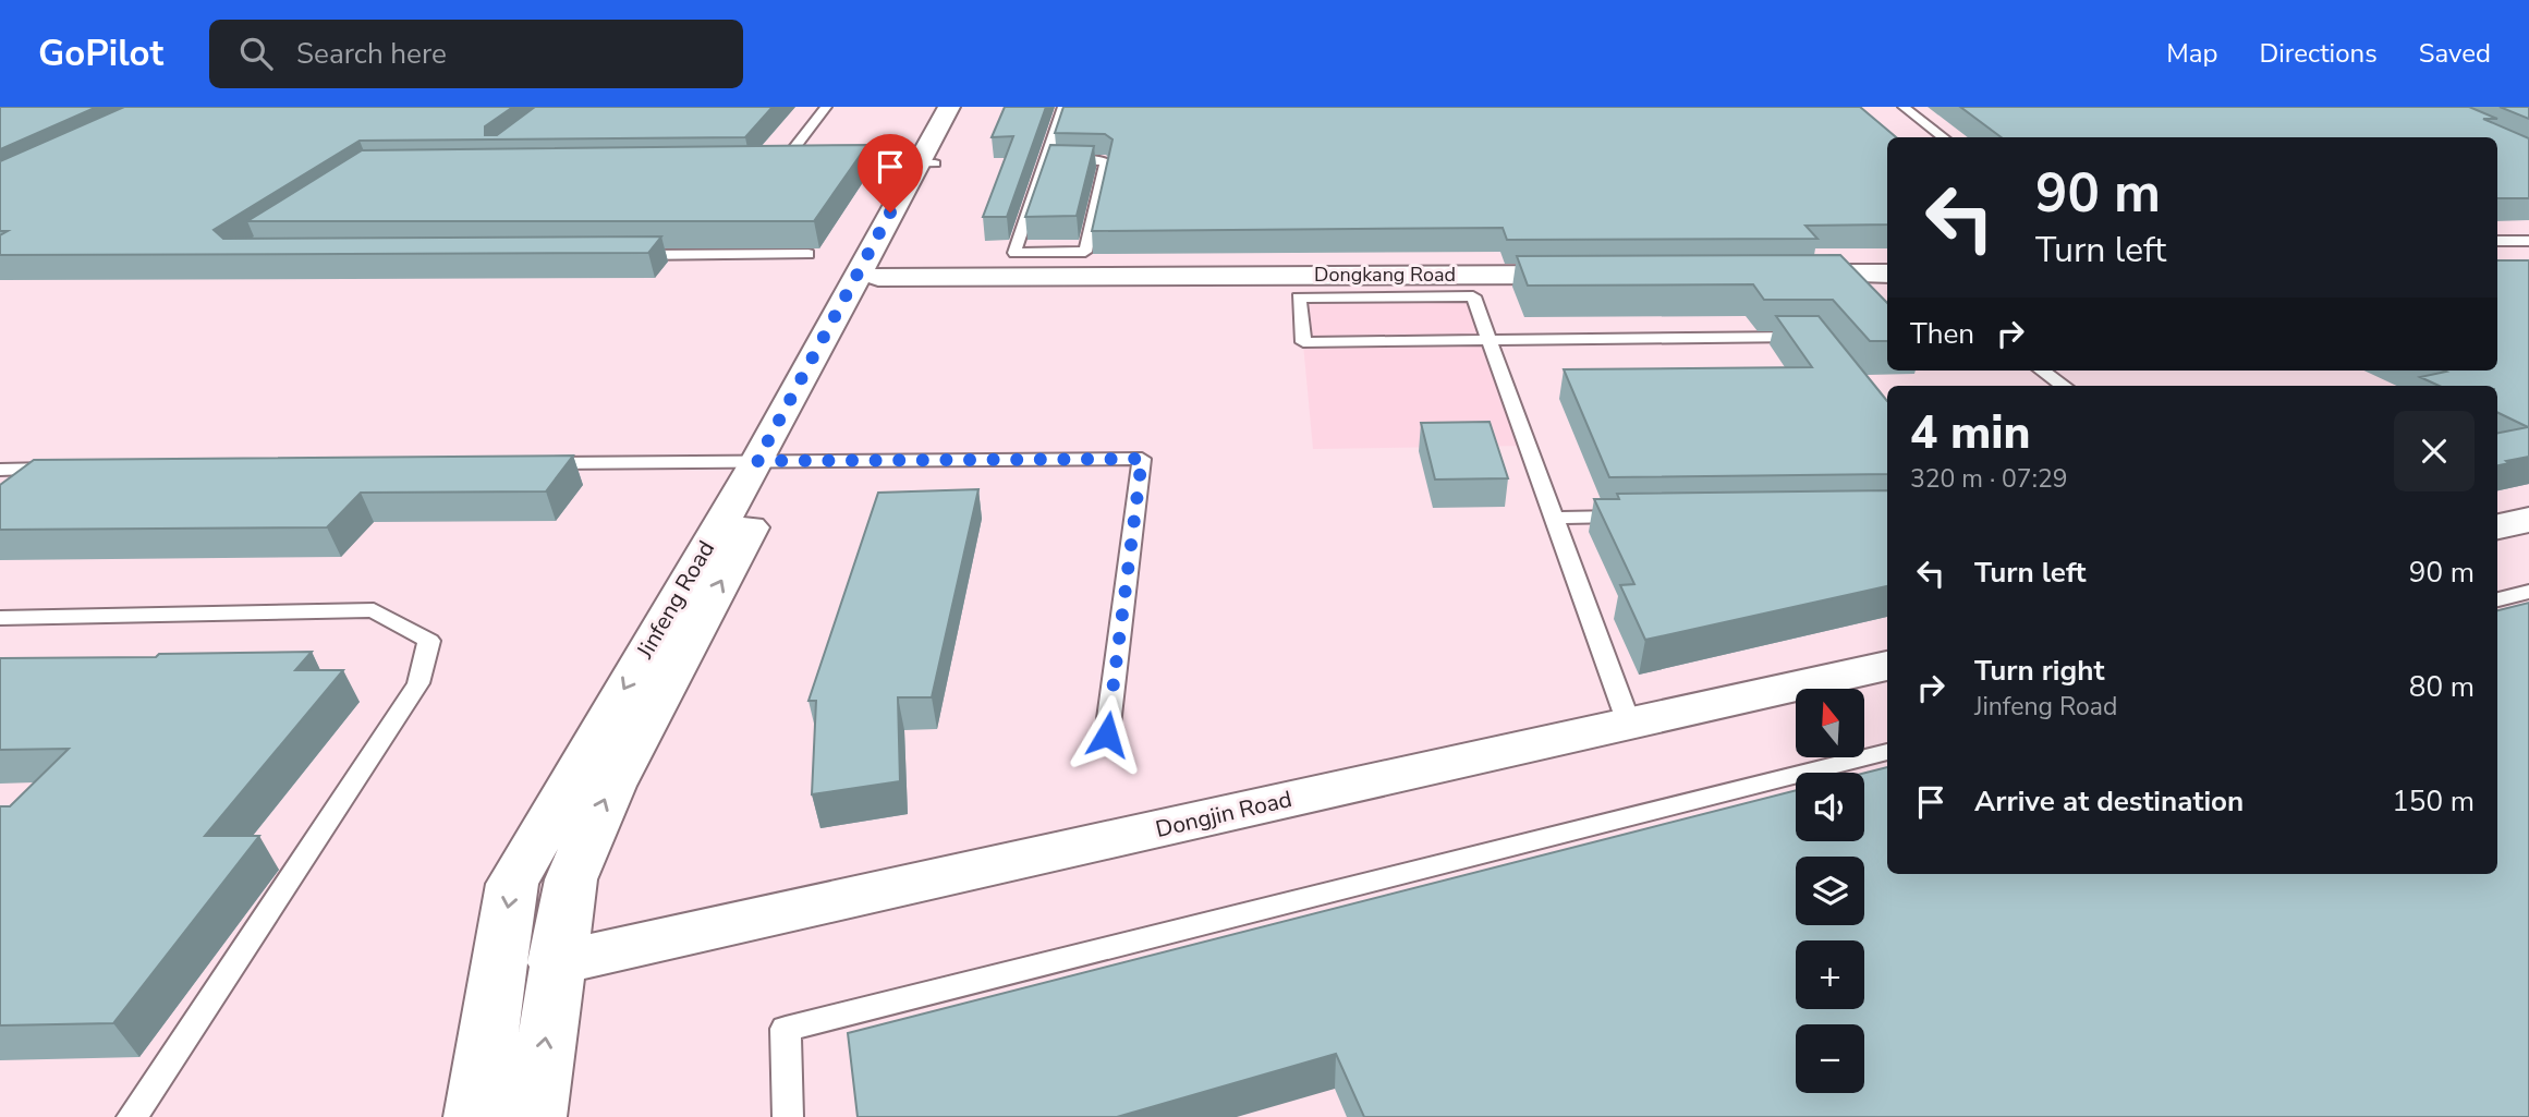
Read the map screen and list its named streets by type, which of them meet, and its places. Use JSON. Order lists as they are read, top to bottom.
{
  "streets": {
    "street": ["Dongkang Road", "Jinfeng Road", "Dongjin Road"]
  },
  "crossings": [
    ["Dongkang Road", "Jinfeng Road"],
    ["Jinfeng Road", "Dongjin Road"]
  ],
  "north": "top",
  "page": {
    "header": "GoPilot",
    "search": "Search here",
    "nav": ["Map", "Directions", "Saved"],
    "turn": ["90 m", "Turn left"],
    "then": "Then",
    "heading": ["4 min", "320 m · 07:29"],
    "list": [
      {
        "name": "Turn left",
        "value": "90 m"
      },
      {
        "name": "Turn right",
        "note": "Jinfeng Road",
        "value": "80 m"
      },
      {
        "name": "Arrive at destination",
        "value": "150 m"
      }
    ],
    "map_buttons": ["+", "−"]
  }
}
